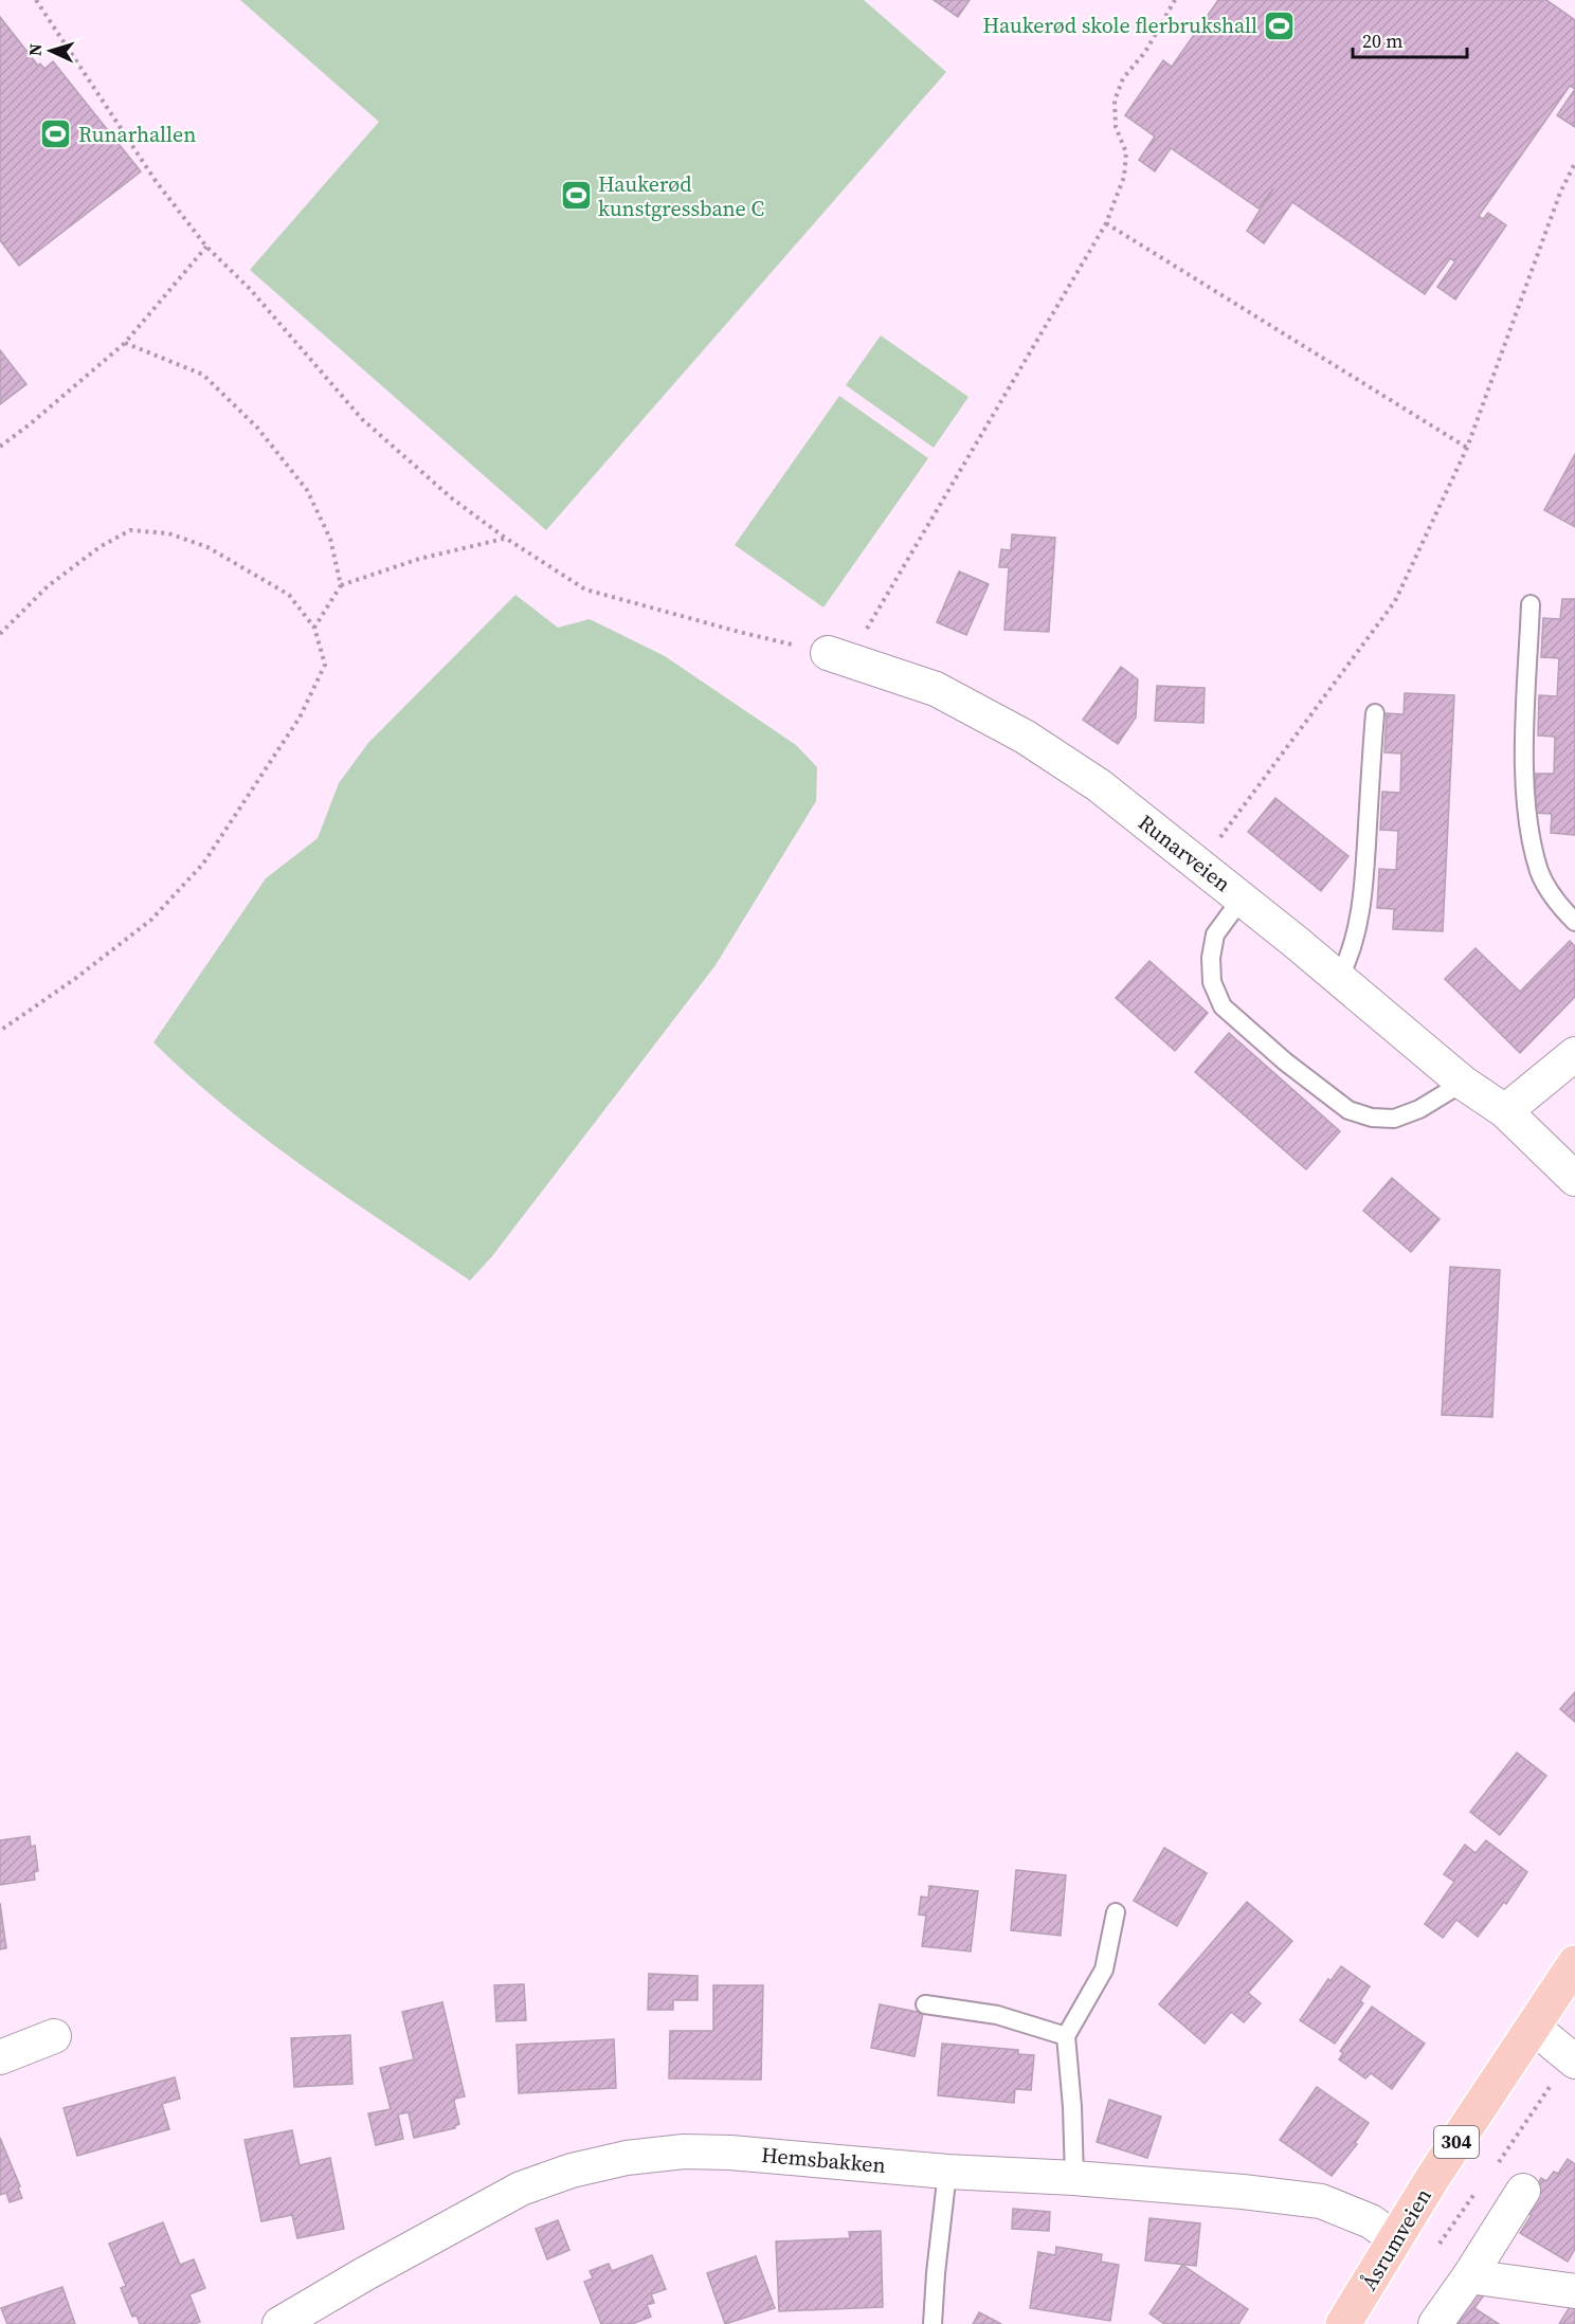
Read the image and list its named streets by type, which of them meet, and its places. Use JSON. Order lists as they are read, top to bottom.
{
  "streets": {
    "main road": ["304", "Åsrumveien"],
    "street": ["Runarveien", "Hemsbakken"]
  },
  "crossings": [
    ["Hemsbakken", "Åsrumveien"]
  ],
  "places": {
    "sports": ["Haukerød skole flerbrukshall", "Runarhallen", "Haukerød kunstgressbane C"]
  },
  "scale_bar": "20 m",
  "north": "left"
}
